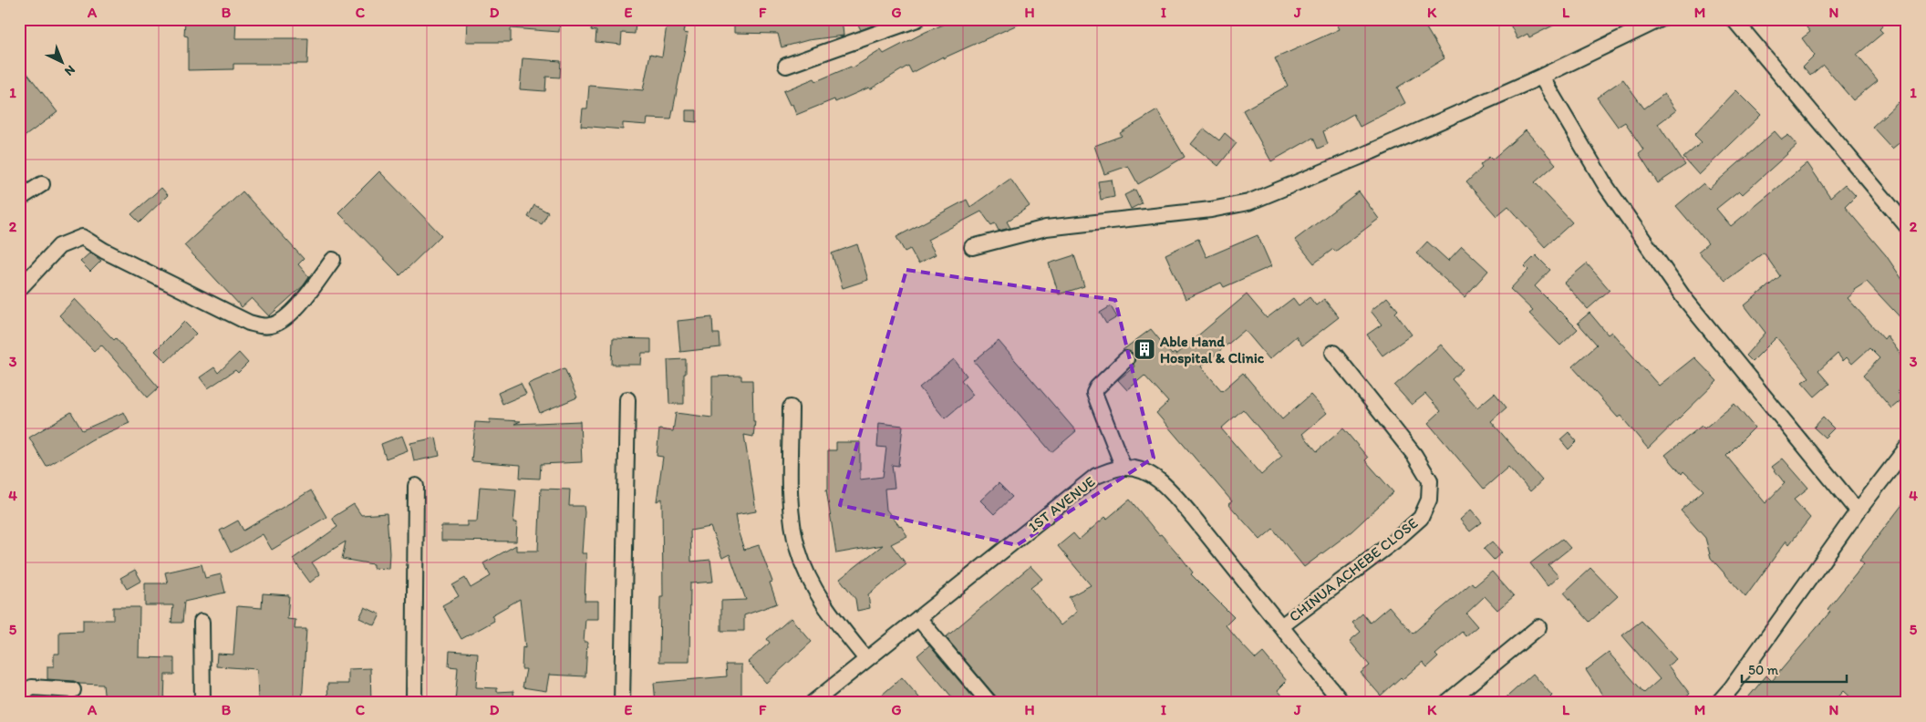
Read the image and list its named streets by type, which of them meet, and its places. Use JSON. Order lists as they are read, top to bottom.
{
  "streets": {
    "street": ["1ST AVENUE", "CHINUA ACHEBE CLOSE"]
  },
  "crossings": [
    ["1ST AVENUE", "CHINUA ACHEBE CLOSE"]
  ],
  "places": {
    "building": ["Able Hand Hospital & Clinic"]
  },
  "scale_bar": "50 m",
  "north": "bottom right",
  "grid": {
    "columns": [
      "A",
      "B",
      "C",
      "D",
      "E",
      "F",
      "G",
      "H",
      "I",
      "J",
      "K",
      "L",
      "M",
      "N"
    ],
    "rows": [
      "1",
      "2",
      "3",
      "4",
      "5"
    ]
  }
}
